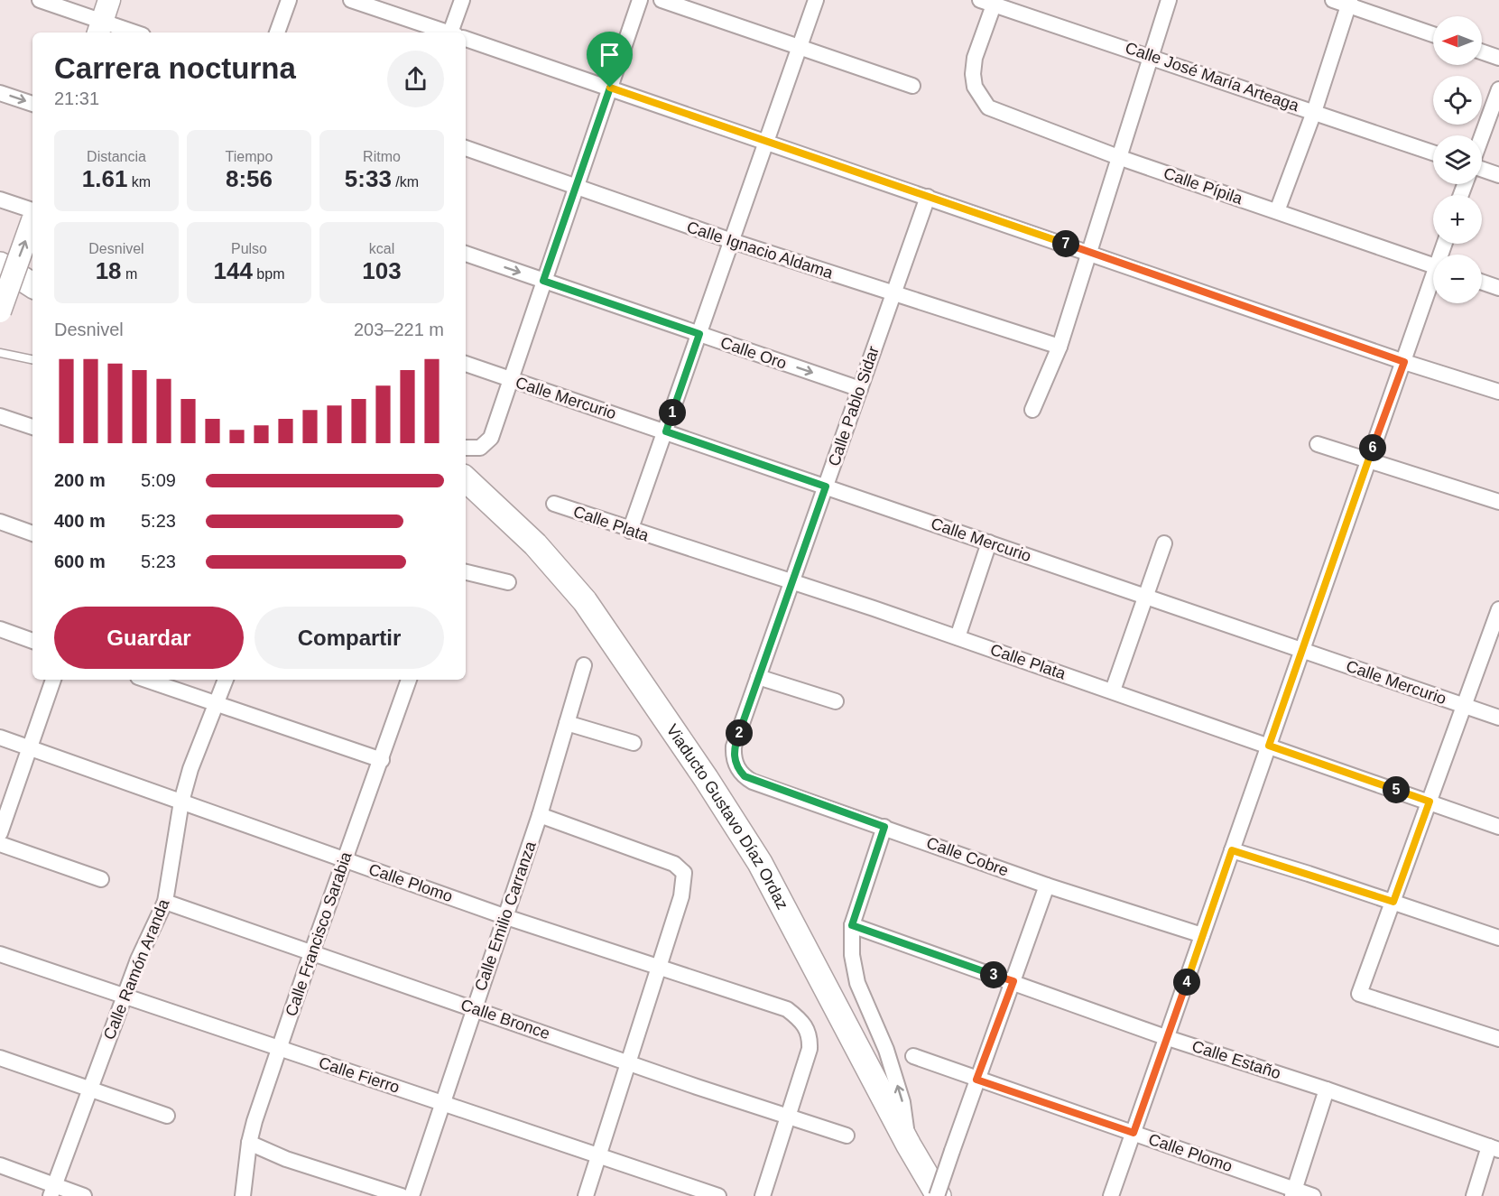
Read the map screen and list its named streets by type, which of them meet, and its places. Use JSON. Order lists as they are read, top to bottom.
{
  "streets": {
    "main road": ["Viaducto Gustavo Díaz Ordaz"],
    "street": [
      "Calle José María Arteaga",
      "Calle Pípila",
      "Calle Ignacio Aldama",
      "Calle Oro",
      "Calle Mercurio",
      "Calle Pablo Sidar",
      "Calle Plata",
      "Calle Cobre",
      "Calle Plomo",
      "Calle Emilio Carranza",
      "Calle Francisco Sarabia",
      "Calle Ramón Aranda",
      "Calle Bronce",
      "Calle Estaño",
      "Calle Fierro"
    ]
  },
  "crossings": [
    ["Calle José María Arteaga", "Calle Pípila"],
    ["Calle Ignacio Aldama", "Calle Pablo Sidar"],
    ["Calle Oro", "Calle Pablo Sidar"],
    ["Calle Mercurio", "Calle Pablo Sidar"],
    ["Calle Pablo Sidar", "Calle Plata"],
    ["Calle Pablo Sidar", "Calle Cobre"],
    ["Calle Plomo", "Calle Emilio Carranza"],
    ["Calle Plomo", "Calle Francisco Sarabia"],
    ["Calle Plomo", "Calle Ramón Aranda"],
    ["Calle Plomo", "Calle Bronce"],
    ["Calle Emilio Carranza", "Calle Bronce"],
    ["Calle Emilio Carranza", "Calle Fierro"],
    ["Calle Francisco Sarabia", "Calle Bronce"],
    ["Calle Francisco Sarabia", "Calle Fierro"],
    ["Calle Ramón Aranda", "Calle Bronce"],
    ["Calle Ramón Aranda", "Calle Fierro"]
  ],
  "one_way": ["Calle Oro"],
  "north": "left",
  "page": {
    "map_buttons": ["+", "−"],
    "heading": ["Carrera nocturna", "21:31"],
    "stats": [
      ["Distancia", "1.61 km"],
      ["Tiempo", "8:56"],
      ["Ritmo", "5:33 /km"],
      ["Desnivel", "18 m"],
      ["Pulso", "144 bpm"],
      ["kcal", "103"]
    ],
    "pins": [
      "7",
      "1",
      "6",
      "2",
      "5",
      "3",
      "4"
    ],
    "chart": ["Desnivel", "203–221 m"],
    "list": [
      {
        "name": "200 m",
        "note": "5:09"
      },
      {
        "name": "400 m",
        "note": "5:23"
      },
      {
        "name": "600 m",
        "note": "5:23"
      }
    ],
    "buttons": ["Guardar", "Compartir"]
  }
}
